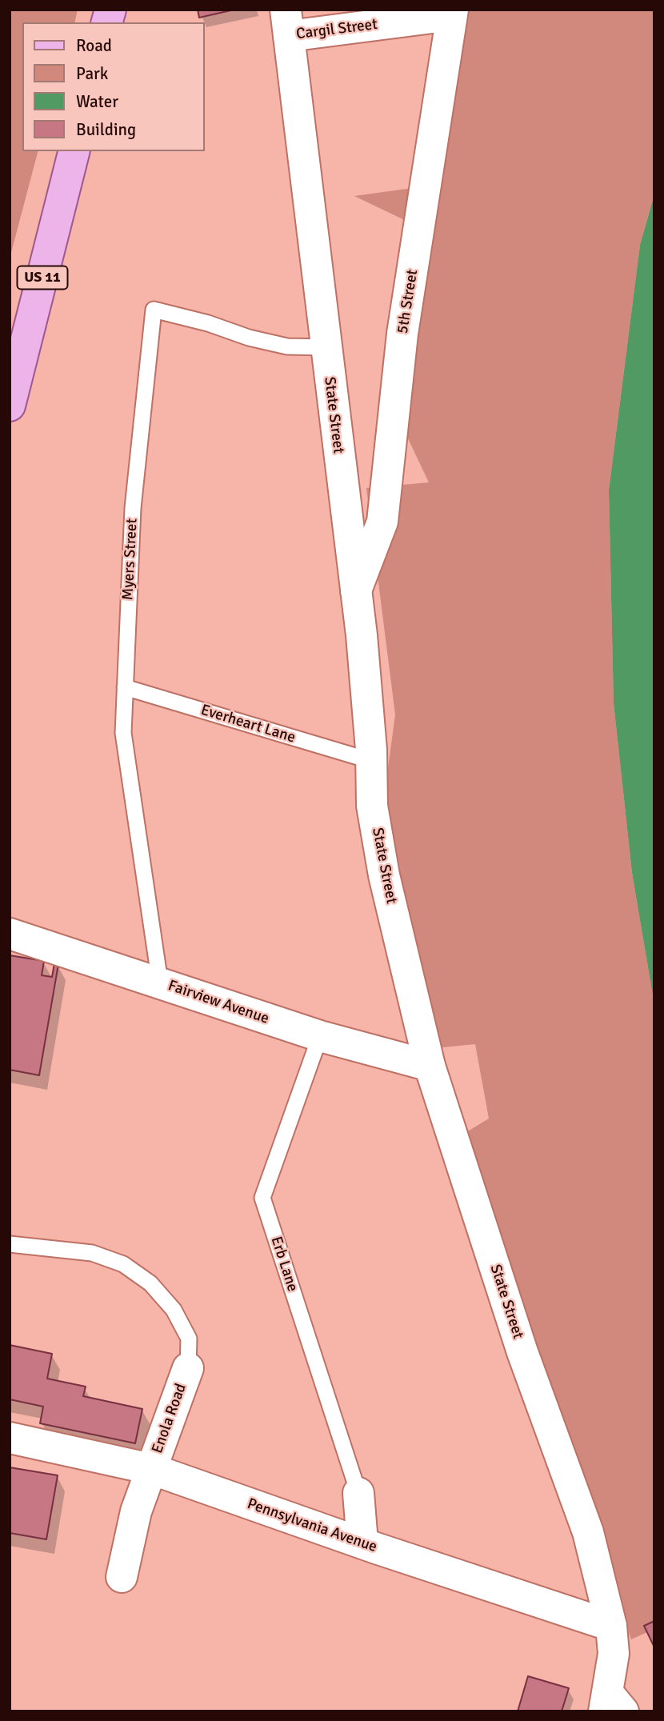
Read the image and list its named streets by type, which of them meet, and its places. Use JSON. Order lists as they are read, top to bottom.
{
  "streets": {
    "main road": ["US 11"],
    "street": [
      "Cargil Street",
      "5th Street",
      "State Street",
      "Fairview Avenue",
      "Erb Lane",
      "Enola Road",
      "Pennsylvania Avenue"
    ],
    "lane": ["Myers Street", "Everheart Lane"]
  },
  "crossings": [
    ["Cargil Street", "5th Street"],
    ["Cargil Street", "State Street"],
    ["5th Street", "State Street"],
    ["State Street", "Myers Street"],
    ["State Street", "Everheart Lane"],
    ["State Street", "Fairview Avenue"],
    ["State Street", "Pennsylvania Avenue"],
    ["Myers Street", "Everheart Lane"],
    ["Myers Street", "Fairview Avenue"],
    ["Fairview Avenue", "Erb Lane"],
    ["Erb Lane", "Pennsylvania Avenue"],
    ["Enola Road", "Pennsylvania Avenue"]
  ],
  "legend": [
    "Road",
    "Park",
    "Water",
    "Building"
  ]
}
